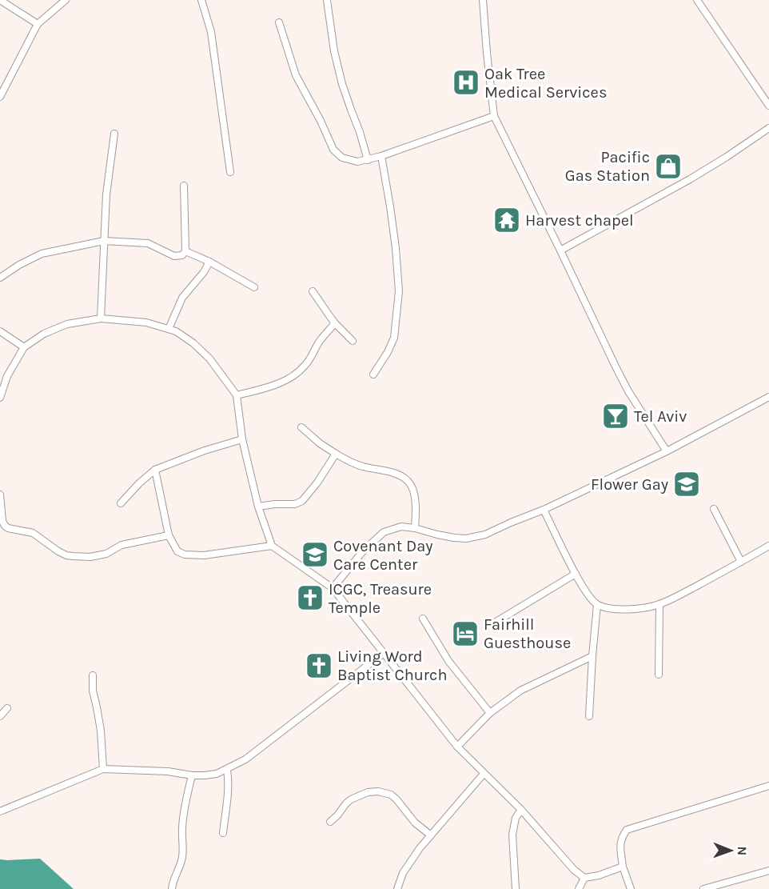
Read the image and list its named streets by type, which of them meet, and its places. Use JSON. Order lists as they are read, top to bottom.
{
  "places": {
    "hospital": ["Oak Tree Medical Services"],
    "shop": ["Pacific Gas Station"],
    "temple": ["Harvest chapel"],
    "bar": ["Tel Aviv"],
    "school or university": ["Flower Gay", "Covenant Day Care Center"],
    "church": ["ICGC, Treasure Temple", "Living Word Baptist Church"],
    "hotel": ["Fairhill Guesthouse"]
  },
  "north": "right"
}
